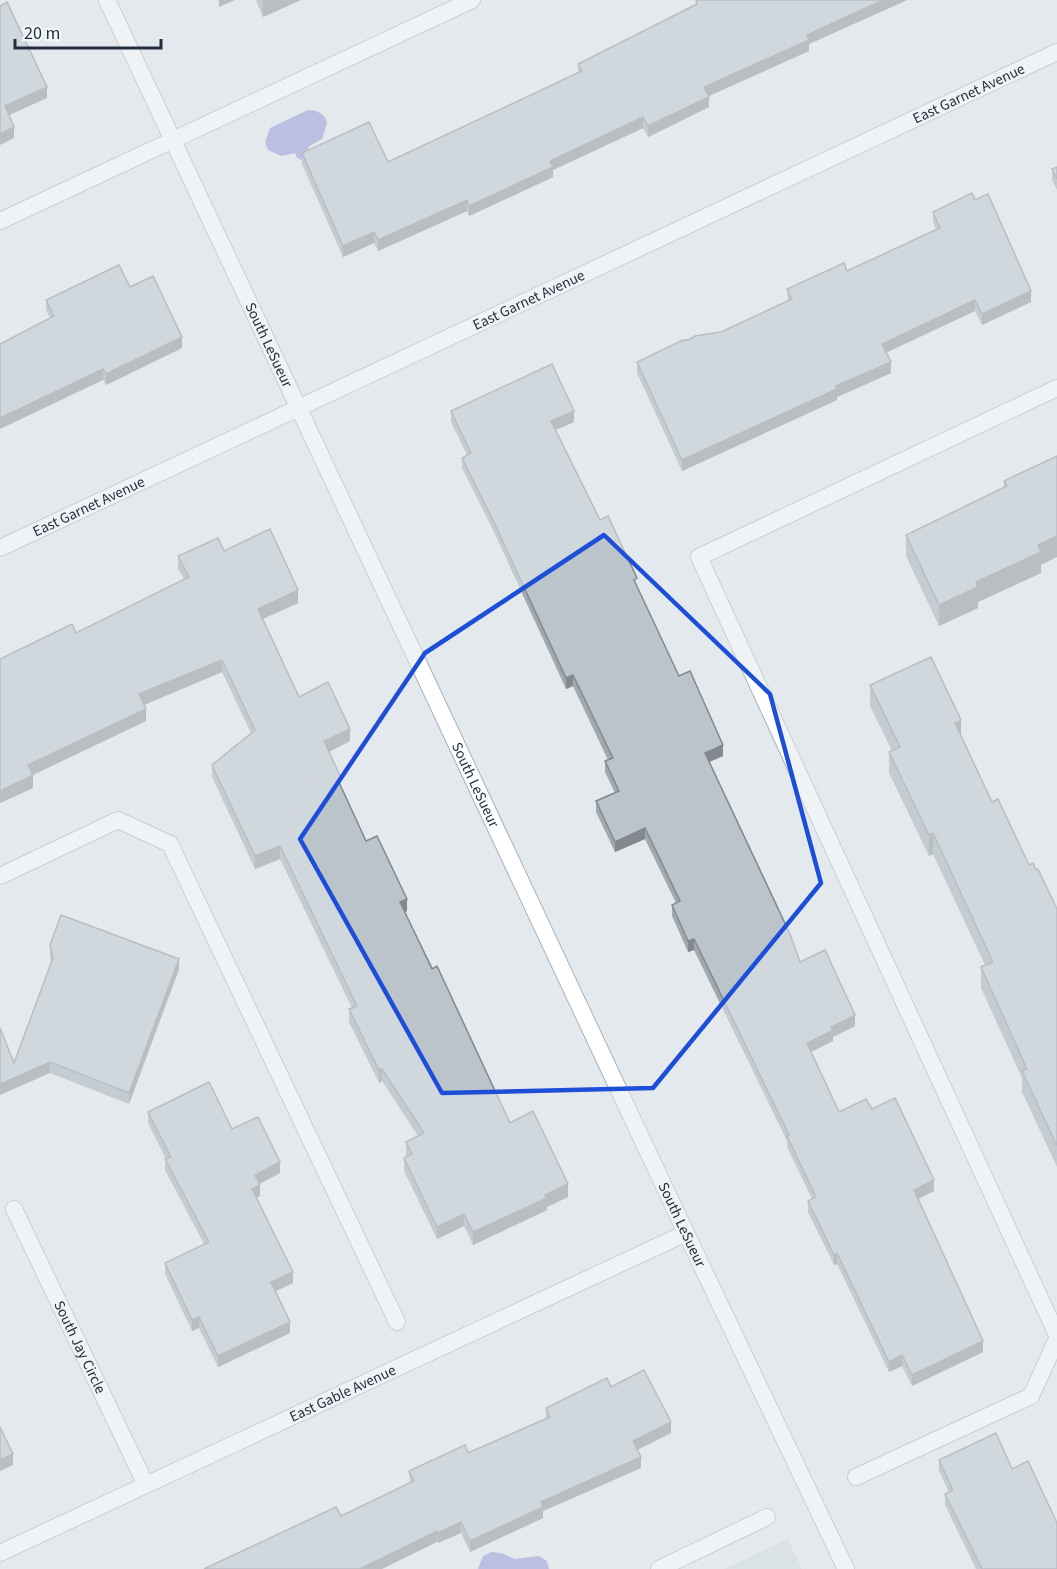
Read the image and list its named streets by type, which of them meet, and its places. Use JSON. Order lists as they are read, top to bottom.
{
  "streets": {
    "street": [
      "East Garnet Avenue",
      "South LeSueur",
      "South Jay Circle",
      "East Gable Avenue"
    ]
  },
  "crossings": [
    ["East Garnet Avenue", "South LeSueur"],
    ["South LeSueur", "East Gable Avenue"],
    ["South Jay Circle", "East Gable Avenue"]
  ],
  "scale_bar": "20 m"
}
